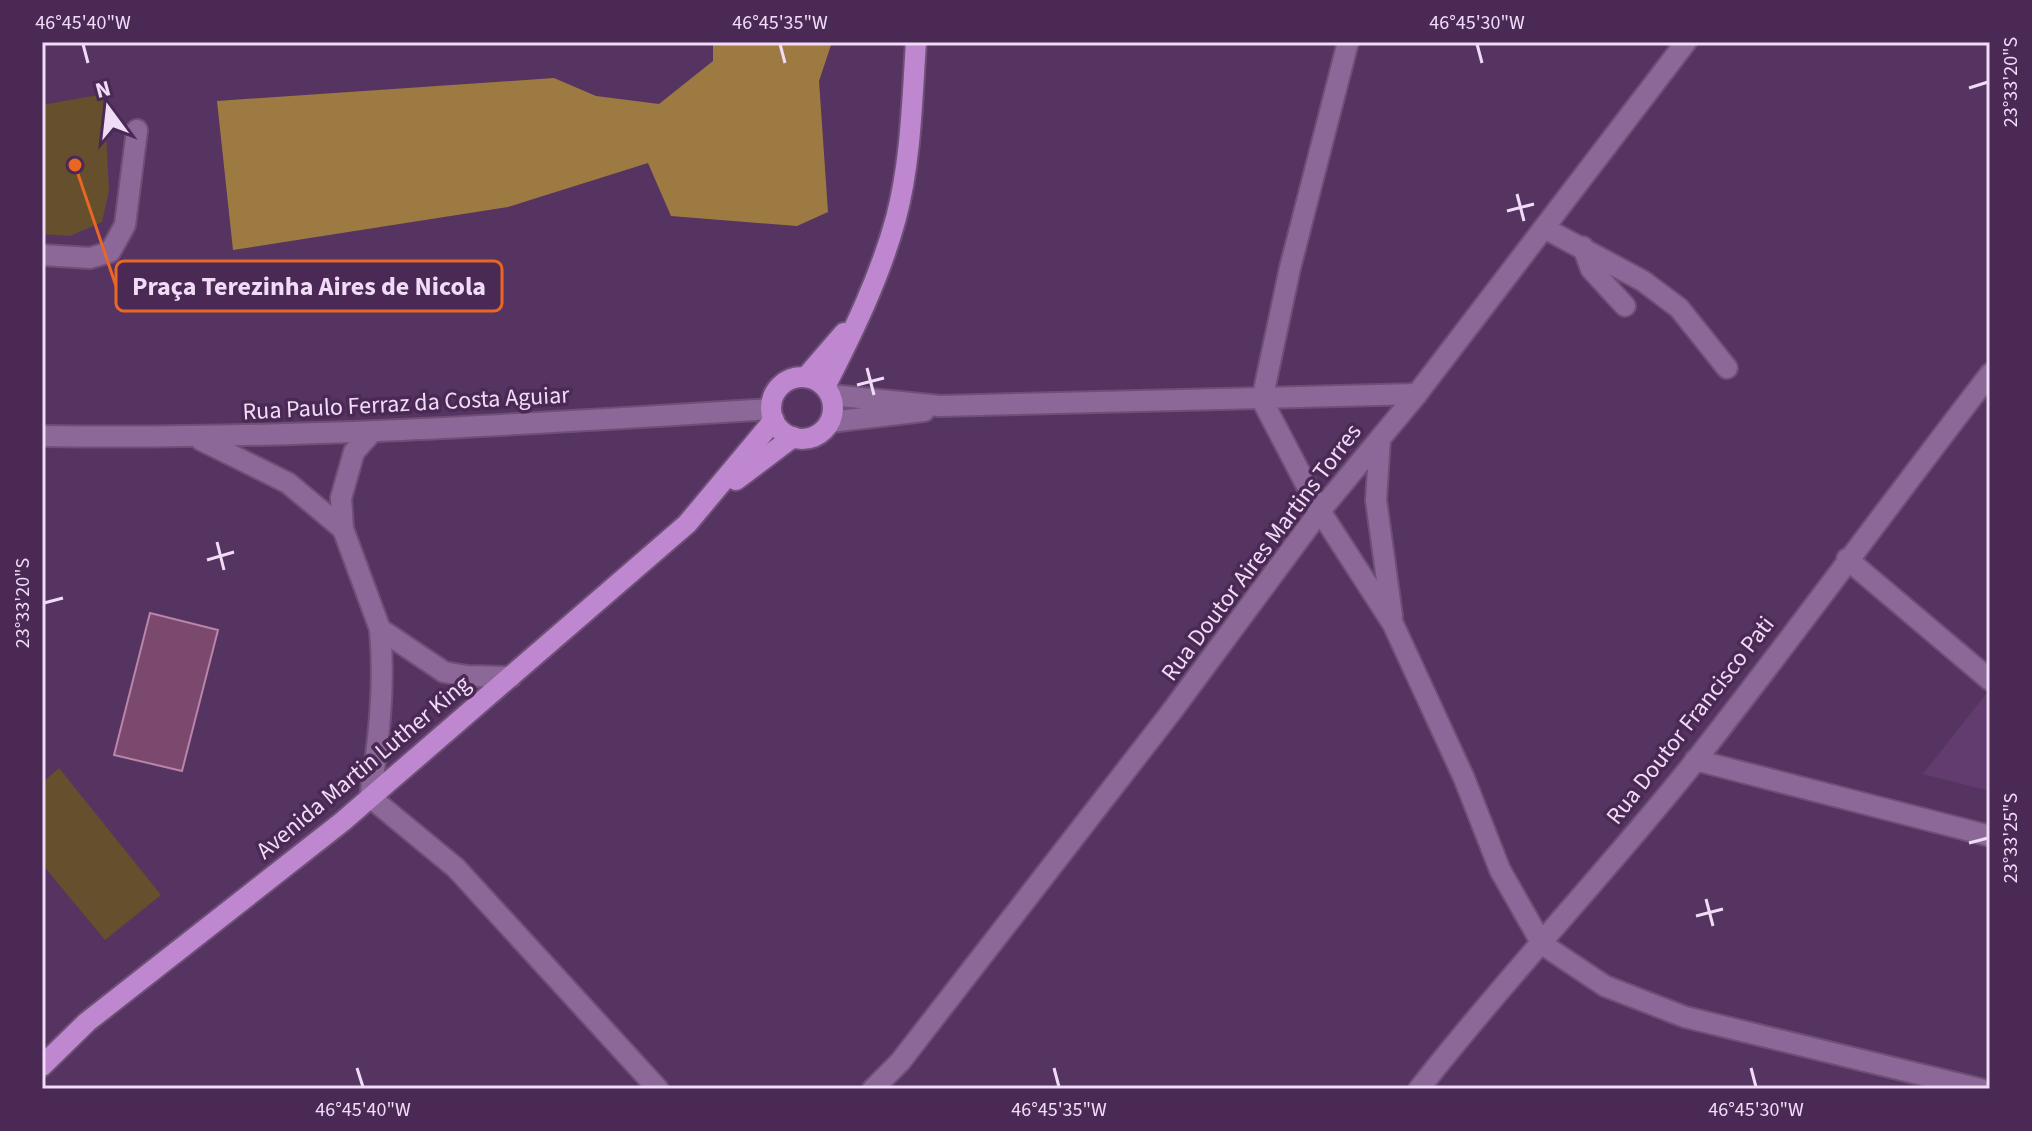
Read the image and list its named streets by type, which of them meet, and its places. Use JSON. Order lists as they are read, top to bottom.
{
  "streets": {
    "main road": ["Avenida Martin Luther King"],
    "street": ["Rua Paulo Ferraz da Costa Aguiar", "Rua Doutor Aires Martins Torres", "Rua Doutor Francisco Pati"]
  },
  "crossings": [
    ["Rua Paulo Ferraz da Costa Aguiar", "Avenida Martin Luther King"]
  ],
  "places": ["Praça Terezinha Aires de Nicola"],
  "north": "top",
  "coordinates": [
    "46°45'40\"W",
    "46°45'35\"W",
    "46°45'30\"W",
    "23°33'20\"S",
    "23°33'25\"S"
  ]
}
